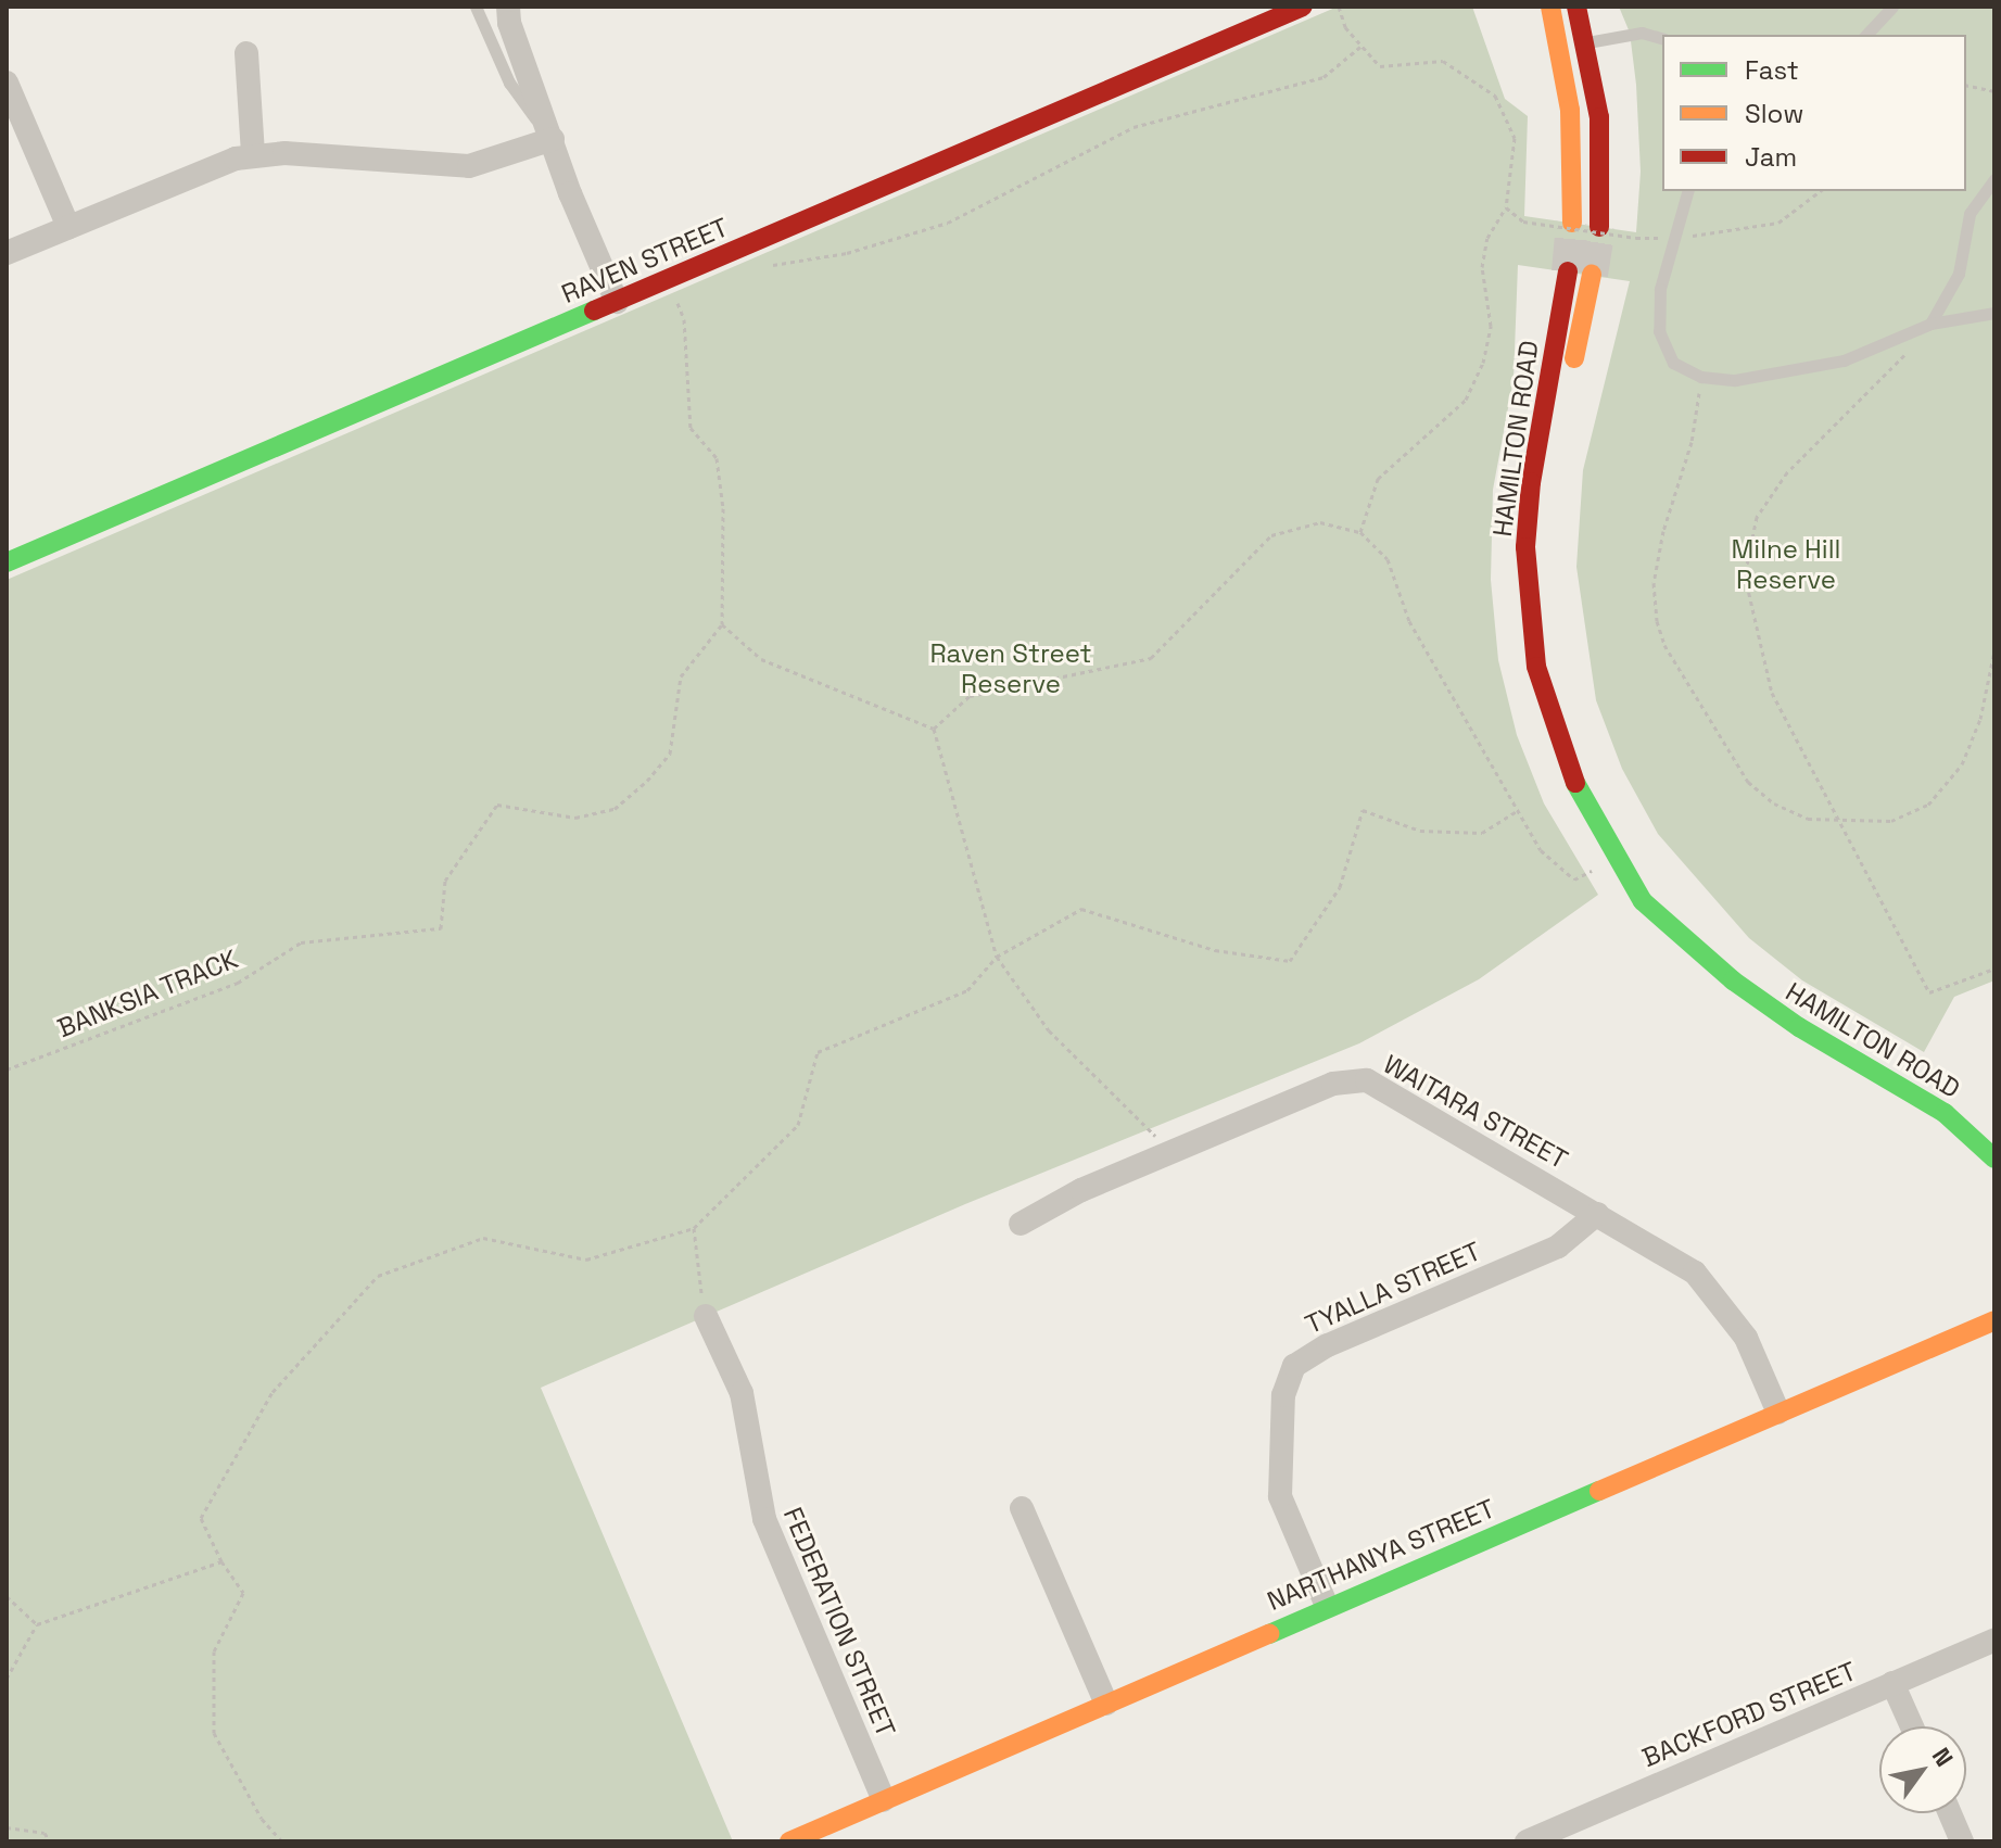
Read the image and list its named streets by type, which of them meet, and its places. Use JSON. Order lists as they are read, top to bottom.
{
  "streets": {
    "street": [
      "RAVEN STREET",
      "HAMILTON ROAD",
      "WAITARA STREET",
      "TYALLA STREET",
      "NARTHANYA STREET",
      "FEDERATION STREET",
      "BACKFORD STREET"
    ],
    "path": ["BANKSIA TRACK"]
  },
  "crossings": [
    ["WAITARA STREET", "TYALLA STREET"],
    ["WAITARA STREET", "NARTHANYA STREET"],
    ["TYALLA STREET", "NARTHANYA STREET"],
    ["NARTHANYA STREET", "FEDERATION STREET"]
  ],
  "parks": ["Milne Hill Reserve", "Raven Street Reserve"],
  "legend": ["Fast", "Slow", "Jam"],
  "north": "top right"
}
